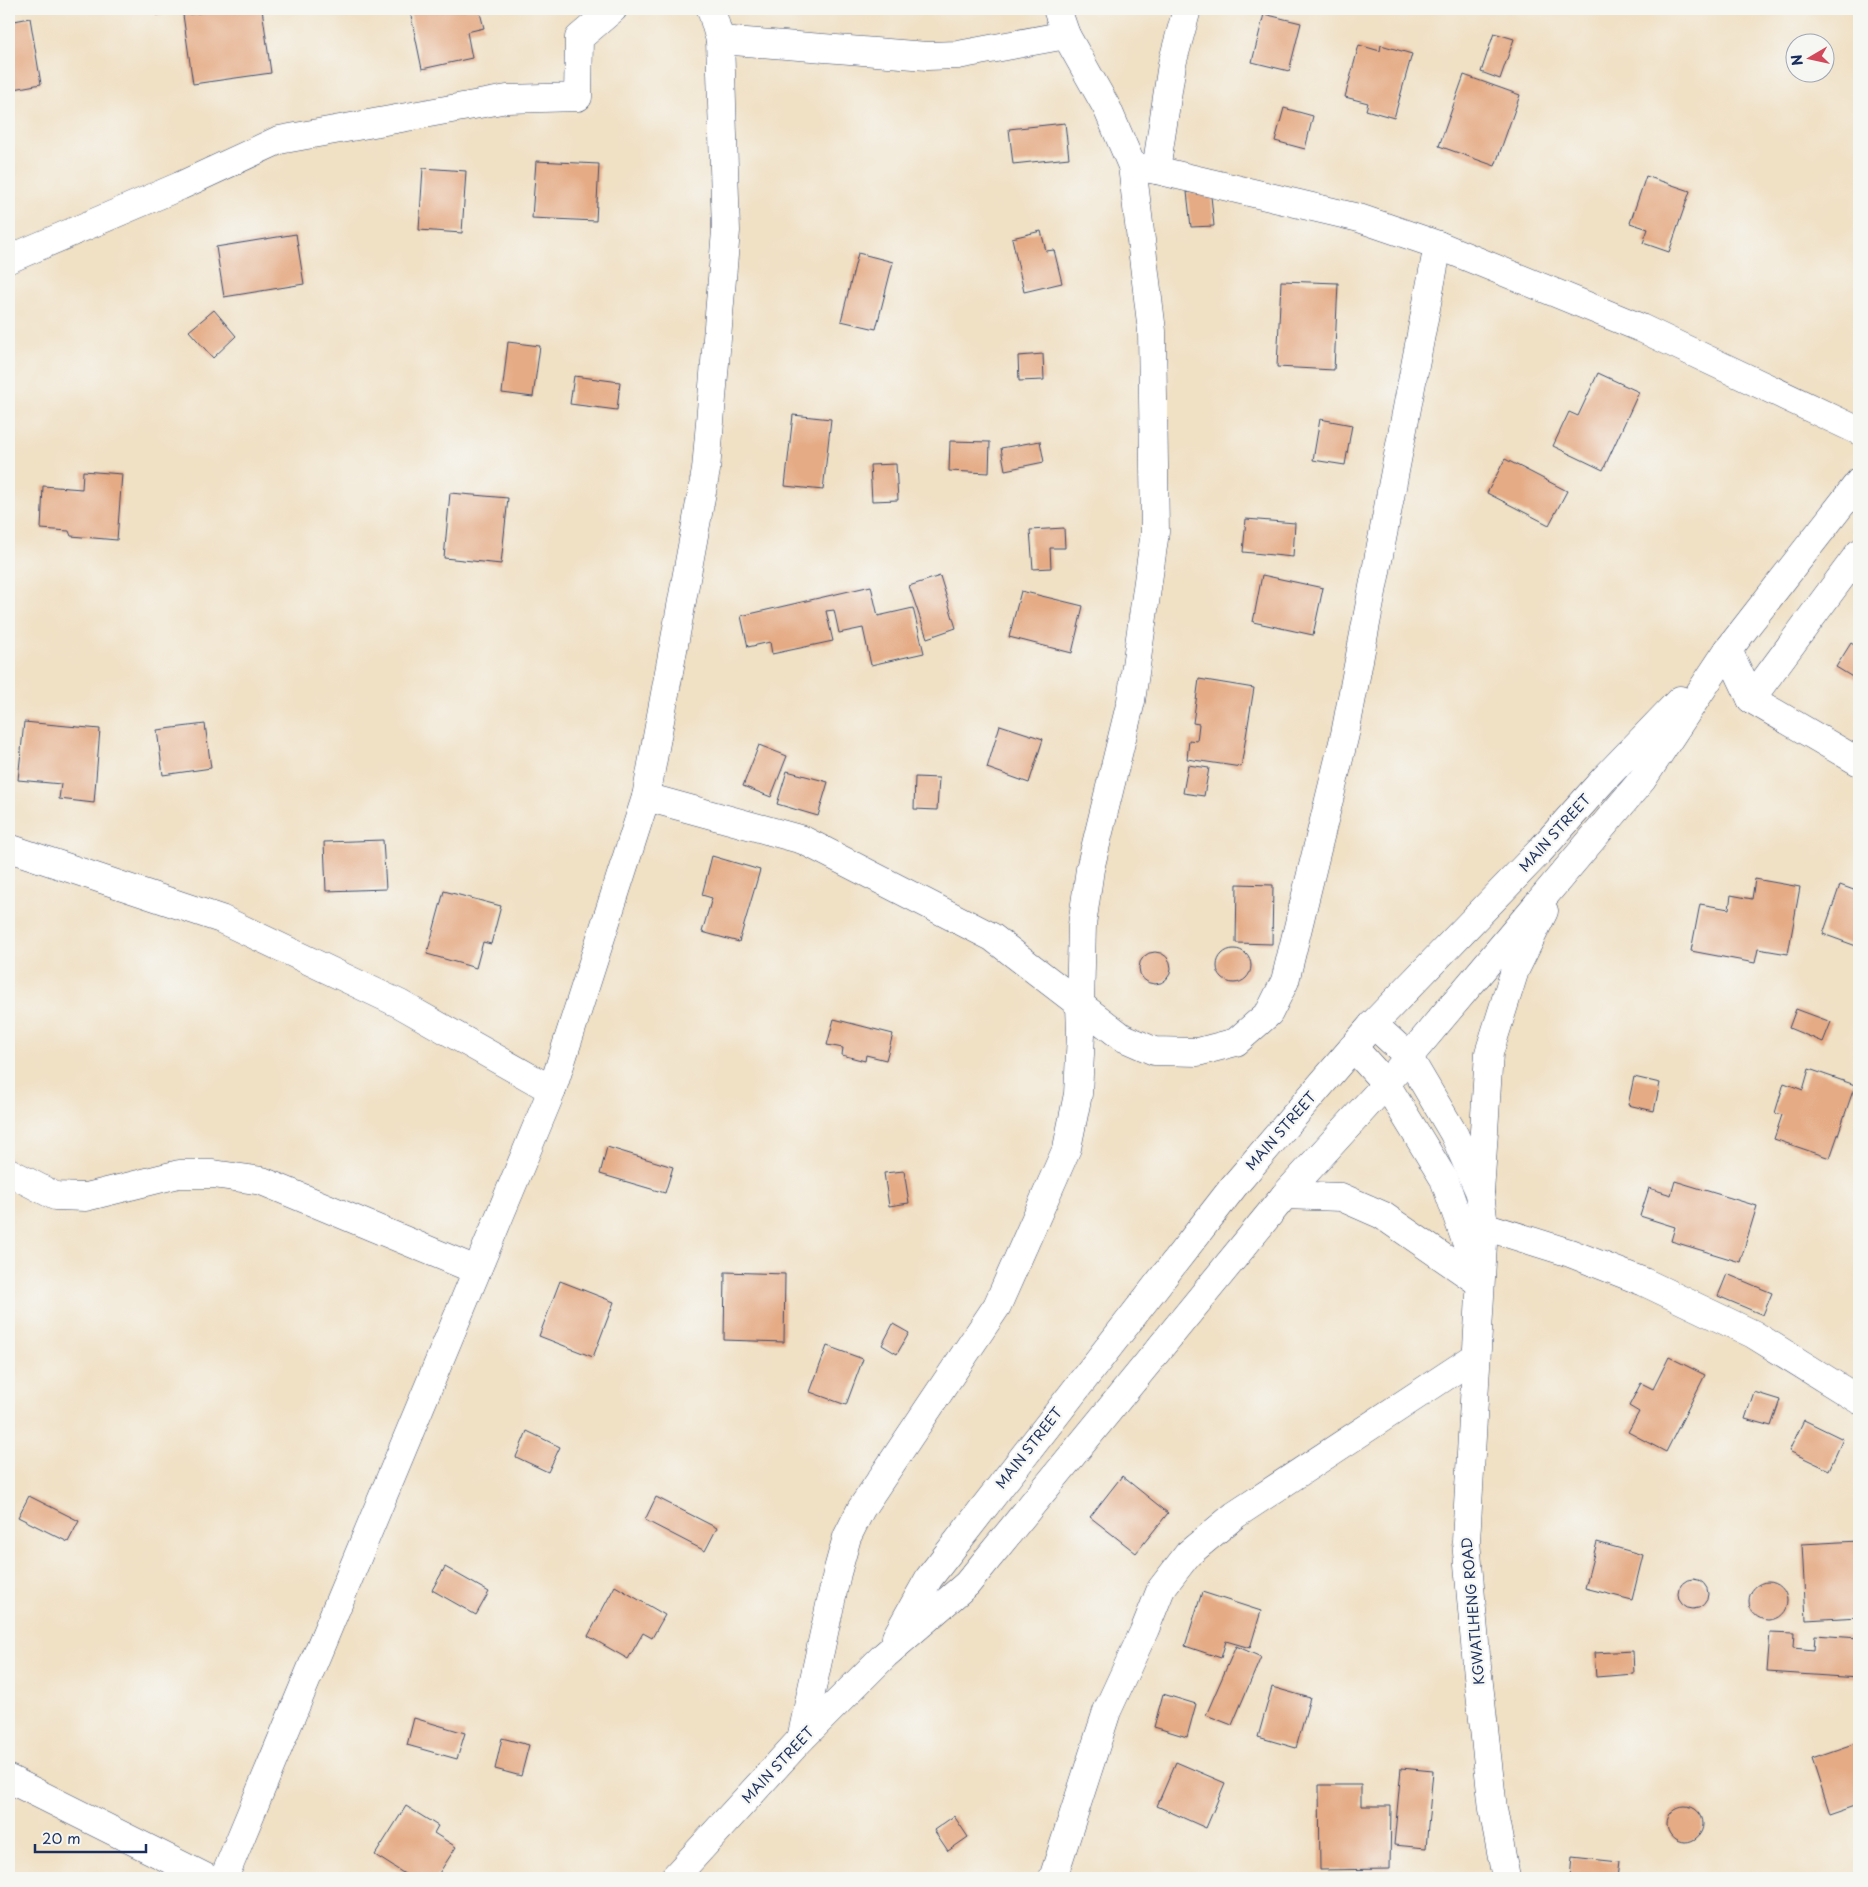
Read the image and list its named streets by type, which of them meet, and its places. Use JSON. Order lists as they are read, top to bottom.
{
  "streets": {
    "main road": ["MAIN STREET", "KGWATLHENG ROAD"]
  },
  "crossings": [
    ["MAIN STREET", "KGWATLHENG ROAD"]
  ],
  "scale_bar": "20 m",
  "north": "left"
}
